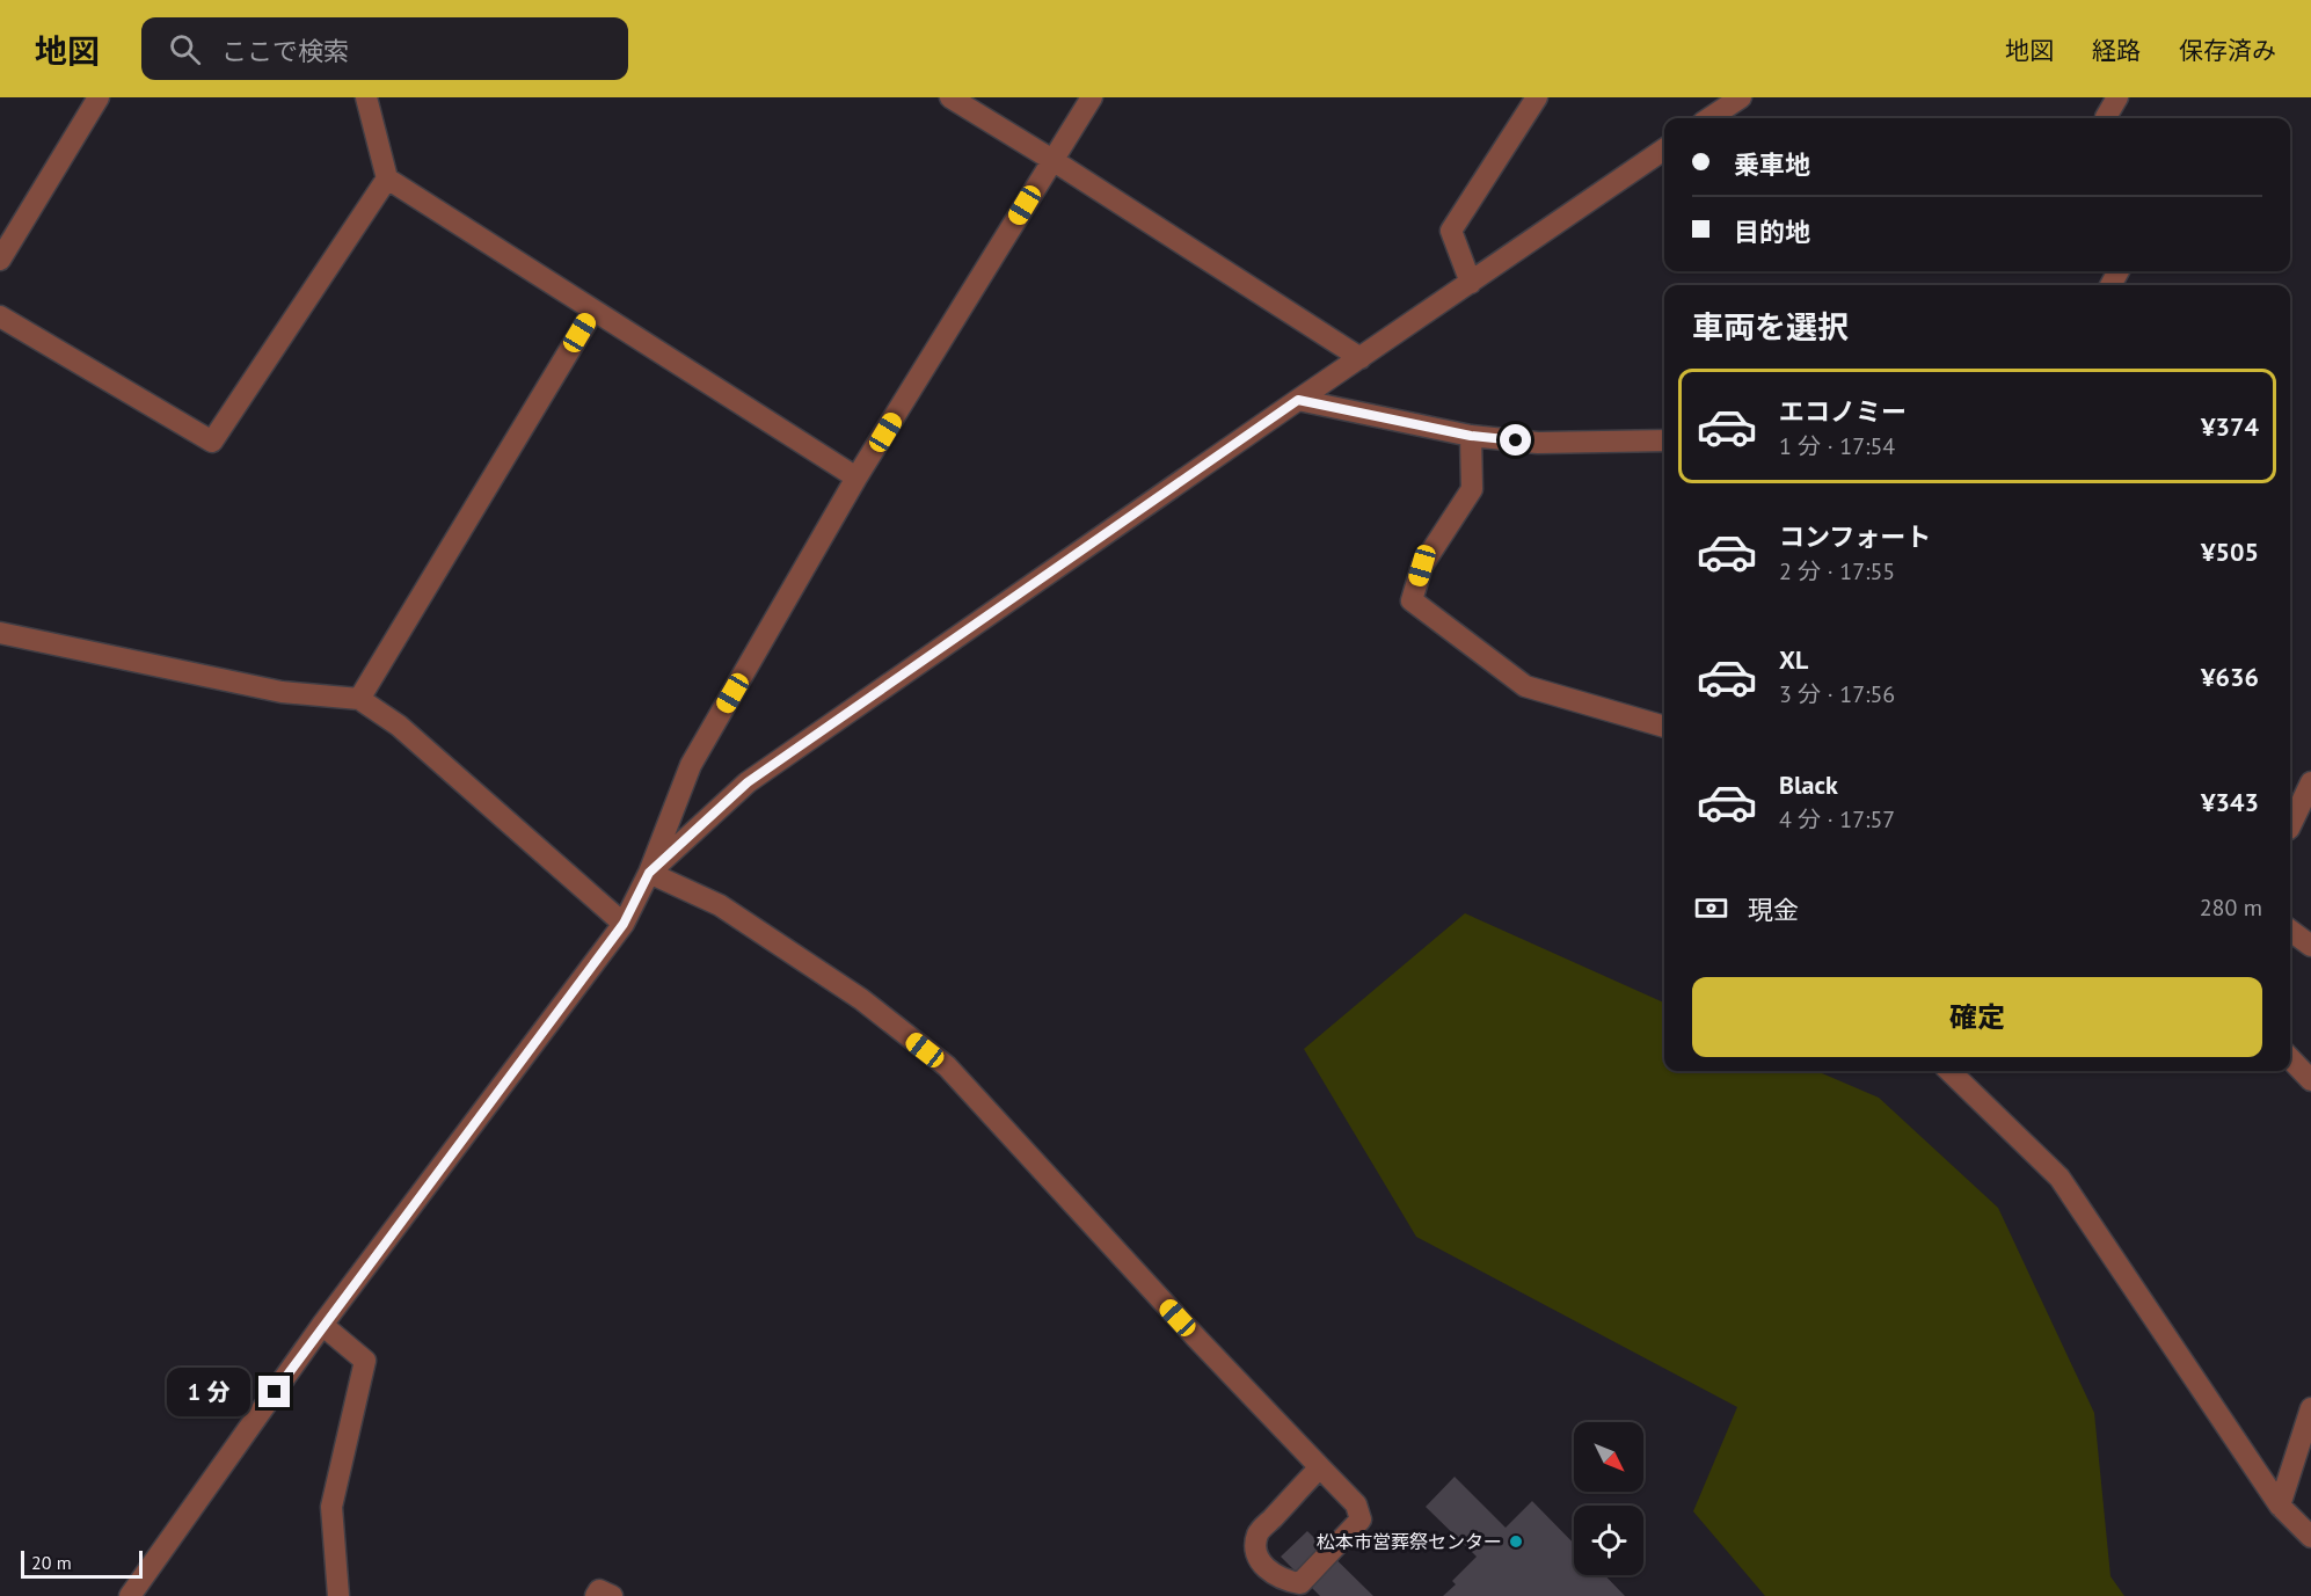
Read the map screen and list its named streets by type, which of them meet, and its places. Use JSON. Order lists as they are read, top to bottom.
{
  "places": ["松本市営葬祭センター"],
  "scale_bar": "20 m",
  "north": "bottom right",
  "page": {
    "header": "地図",
    "search": "ここで検索",
    "nav": ["地図", "経路", "保存済み"],
    "banner": ["乗車地", "目的地"],
    "heading": "車両を選択",
    "list": [
      {
        "name": "エコノミー",
        "note": "1 分 · 17:54",
        "value": "¥374"
      },
      {
        "name": "コンフォート",
        "note": "2 分 · 17:55",
        "value": "¥505"
      },
      {
        "name": "XL",
        "note": "3 分 · 17:56",
        "value": "¥636"
      },
      {
        "name": "Black",
        "note": "4 分 · 17:57",
        "value": "¥343"
      }
    ],
    "pay": ["現金", "280 m"],
    "buttons": "確定",
    "bubble": "1 分",
    "scale": "20 m"
  }
}
